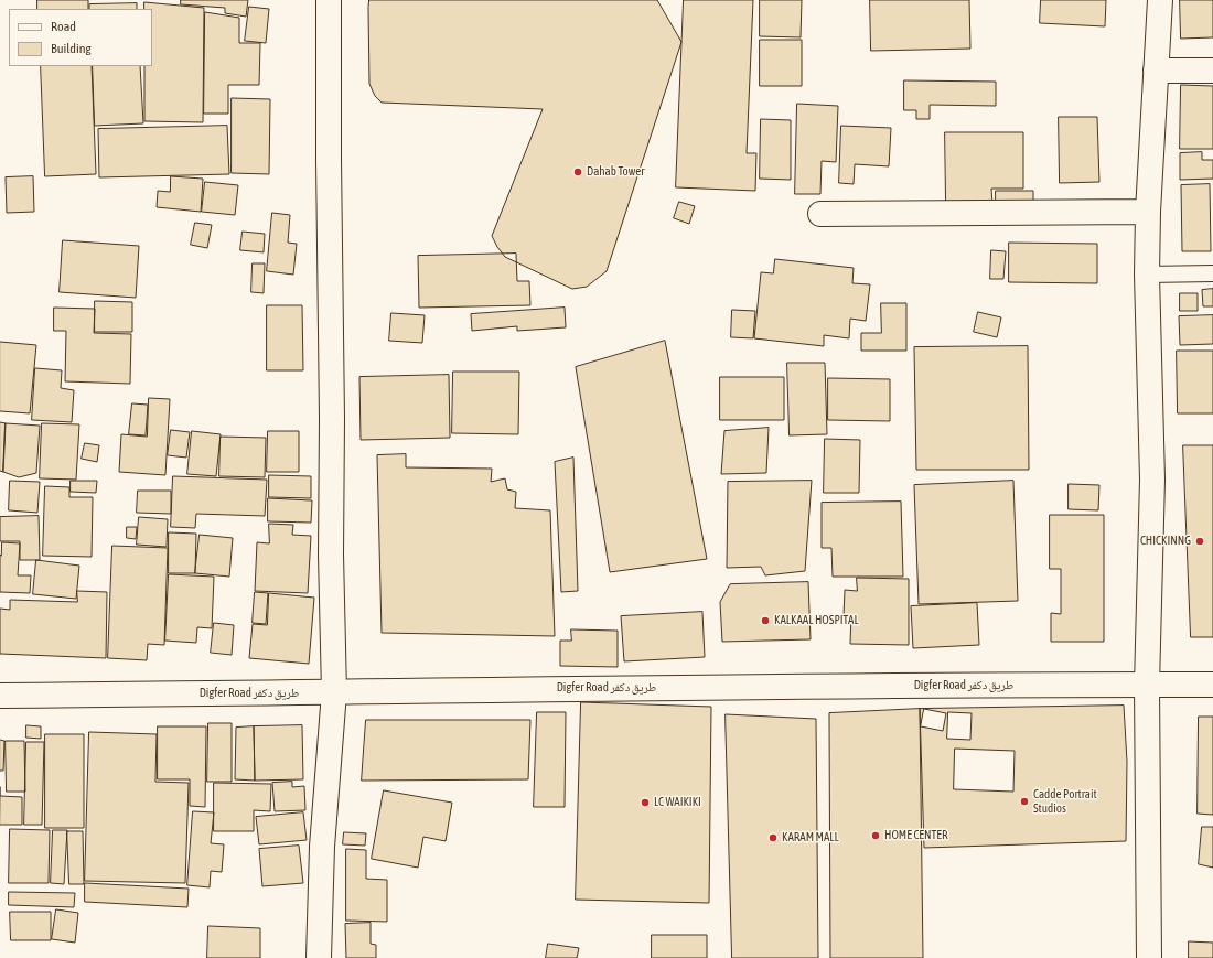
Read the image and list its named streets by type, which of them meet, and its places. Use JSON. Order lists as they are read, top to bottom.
{
  "streets": {
    "street": ["Digfer Road طريق دكفر"]
  },
  "places": [
    "Dahab Tower",
    "CHICKINNG",
    "KALKAAL HOSPITAL",
    "Cadde Portrait Studios",
    "LC WAIKIKI",
    "HOME CENTER",
    "KARAM MALL"
  ],
  "legend": ["Road", "Building"]
}
